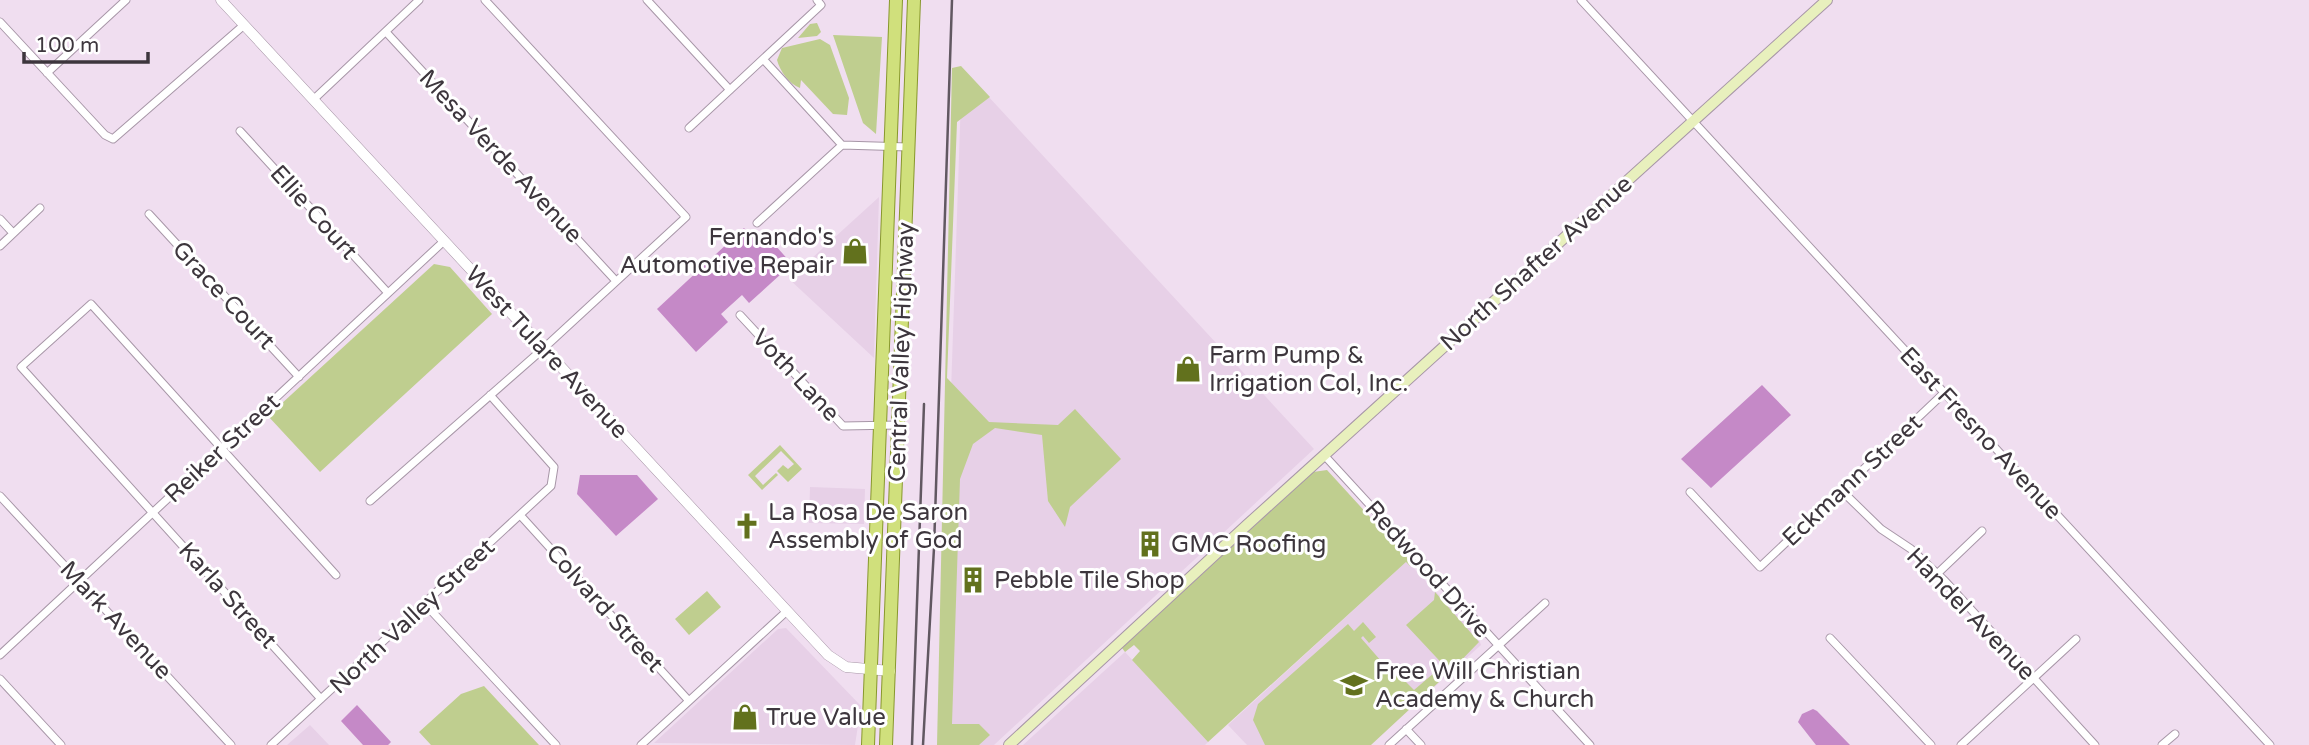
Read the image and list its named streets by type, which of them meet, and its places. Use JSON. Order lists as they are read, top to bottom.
{
  "streets": {
    "main road": ["North Shafter Avenue", "Central Valley Highway"],
    "street": [
      "Mesa Verde Avenue",
      "Ellie Court",
      "Grace Court",
      "West Tulare Avenue",
      "Voth Lane",
      "East Fresno Avenue",
      "Reiker Street",
      "Eckmann Street",
      "Redwood Drive",
      "Karla Street",
      "Colvard Street",
      "Handel Avenue",
      "North Valley Street",
      "Mark Avenue"
    ]
  },
  "crossings": [
    ["Ellie Court", "Reiker Street"],
    ["North Shafter Avenue", "East Fresno Avenue"],
    ["North Shafter Avenue", "Redwood Drive"],
    ["Grace Court", "Reiker Street"],
    ["West Tulare Avenue", "Central Valley Highway"],
    ["West Tulare Avenue", "Reiker Street"],
    ["Central Valley Highway", "Voth Lane"],
    ["East Fresno Avenue", "Eckmann Street"],
    ["Reiker Street", "Karla Street"],
    ["Reiker Street", "Mark Avenue"],
    ["Eckmann Street", "Handel Avenue"],
    ["Karla Street", "North Valley Street"],
    ["Colvard Street", "North Valley Street"]
  ],
  "places": {
    "shop": ["Fernando's Automotive Repair", "Farm Pump & Irrigation Col, Inc.", "True Value"],
    "church": ["La Rosa De Saron Assembly of God"],
    "building": ["GMC Roofing", "Pebble Tile Shop"],
    "school or university": ["Free Will Christian Academy & Church"]
  },
  "scale_bar": "100 m"
}
